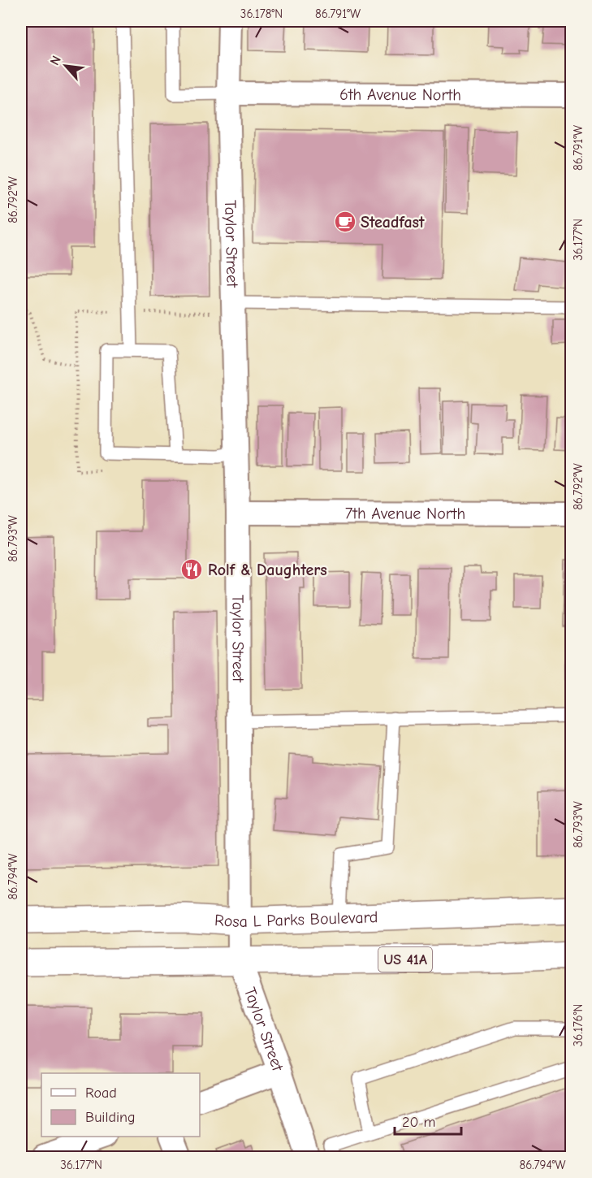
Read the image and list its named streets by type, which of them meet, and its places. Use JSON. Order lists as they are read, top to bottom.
{
  "streets": {
    "main road": ["Rosa L Parks Boulevard", "US 41A"],
    "street": ["6th Avenue North", "Taylor Street", "7th Avenue North"]
  },
  "crossings": [
    ["6th Avenue North", "Taylor Street"],
    ["Taylor Street", "7th Avenue North"],
    ["Taylor Street", "Rosa L Parks Boulevard"],
    ["Taylor Street", "US 41A"]
  ],
  "places": {
    "cafe": ["Steadfast"],
    "restaurant": ["Rolf & Daughters"]
  },
  "legend": ["Road", "Building"],
  "scale_bar": "20 m",
  "north": "top left",
  "coordinates": [
    "36.178°N",
    "86.791°W",
    "86.792°W",
    "36.177°N",
    "86.793°W",
    "86.794°W",
    "36.176°N"
  ]
}
